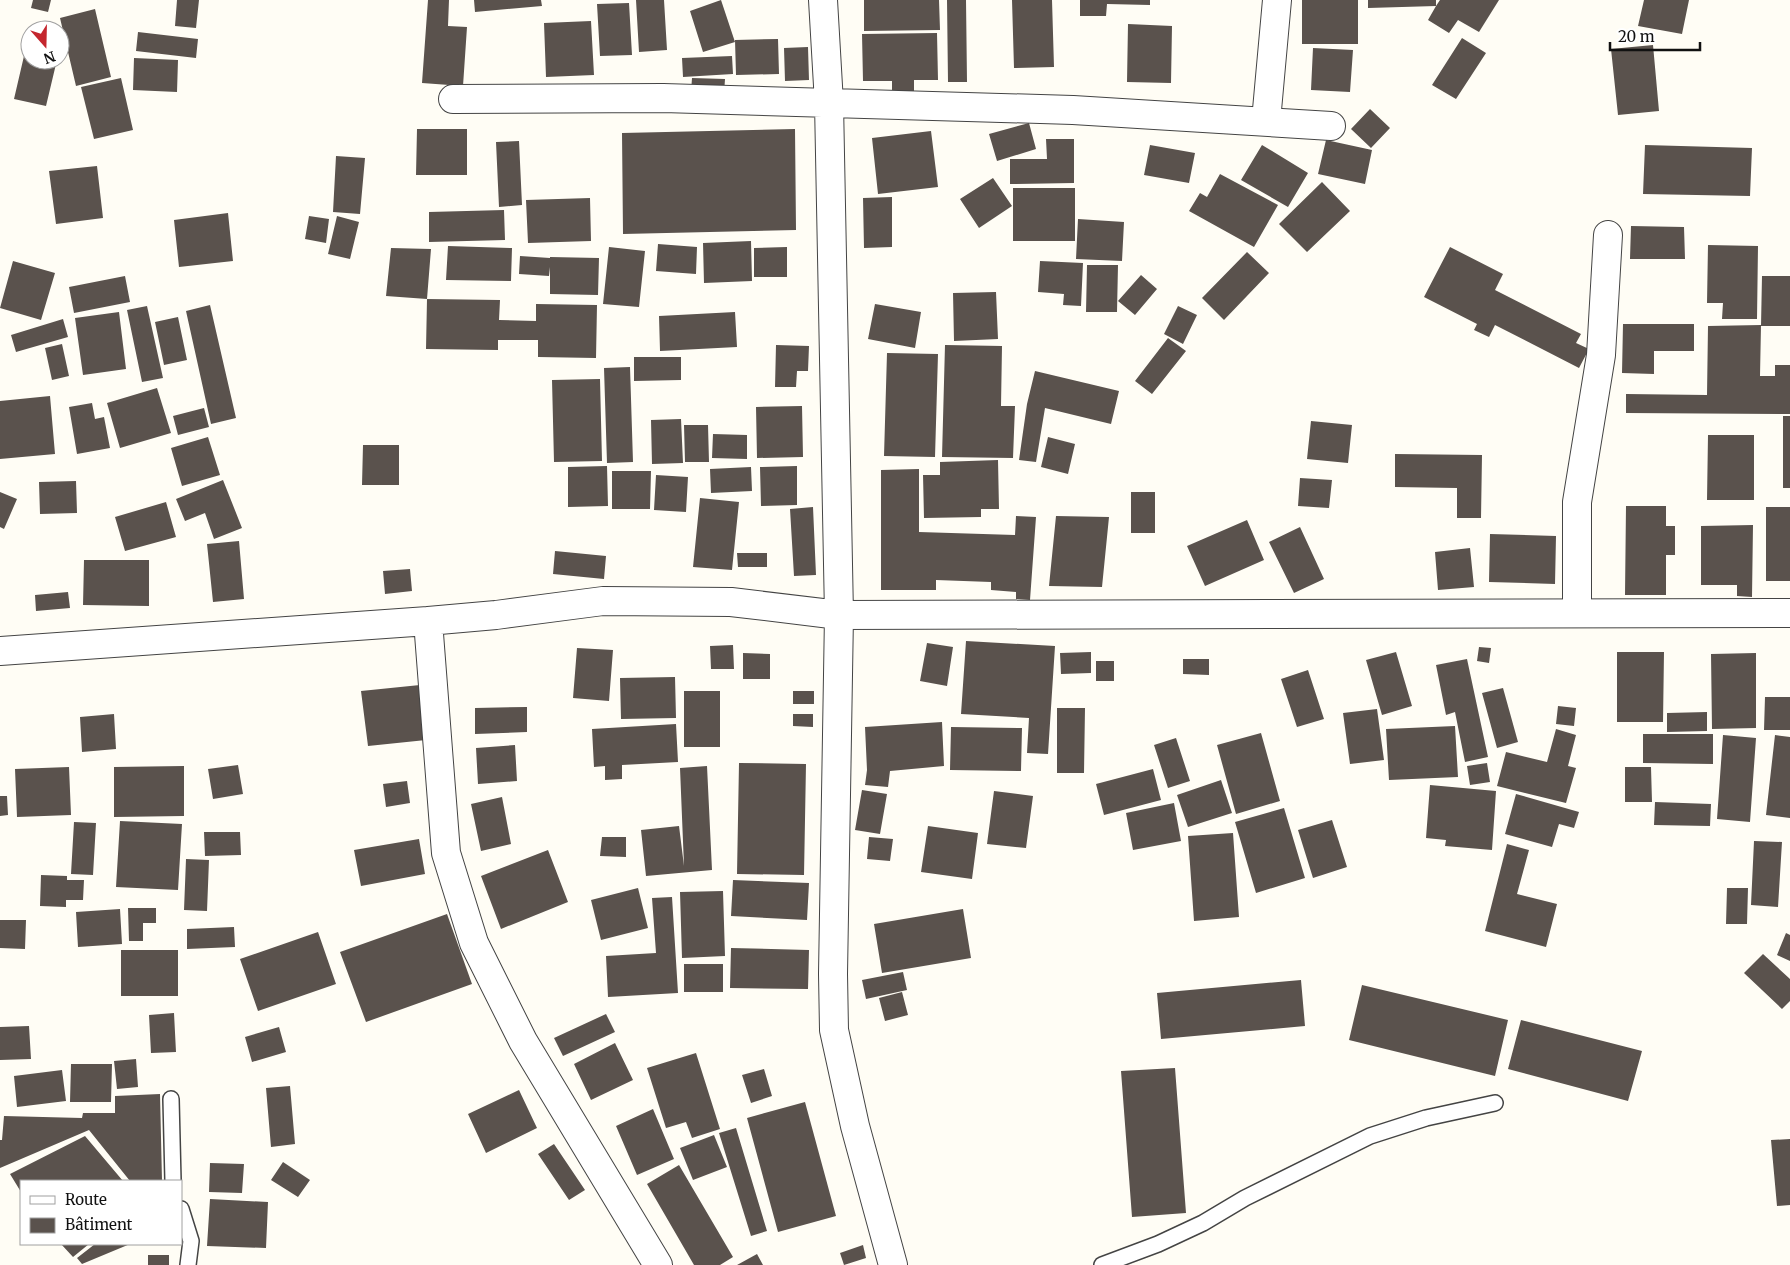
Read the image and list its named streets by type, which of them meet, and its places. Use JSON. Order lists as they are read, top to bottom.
{
  "legend": ["Route", "Bâtiment"],
  "scale_bar": "20 m",
  "north": "bottom"
}
